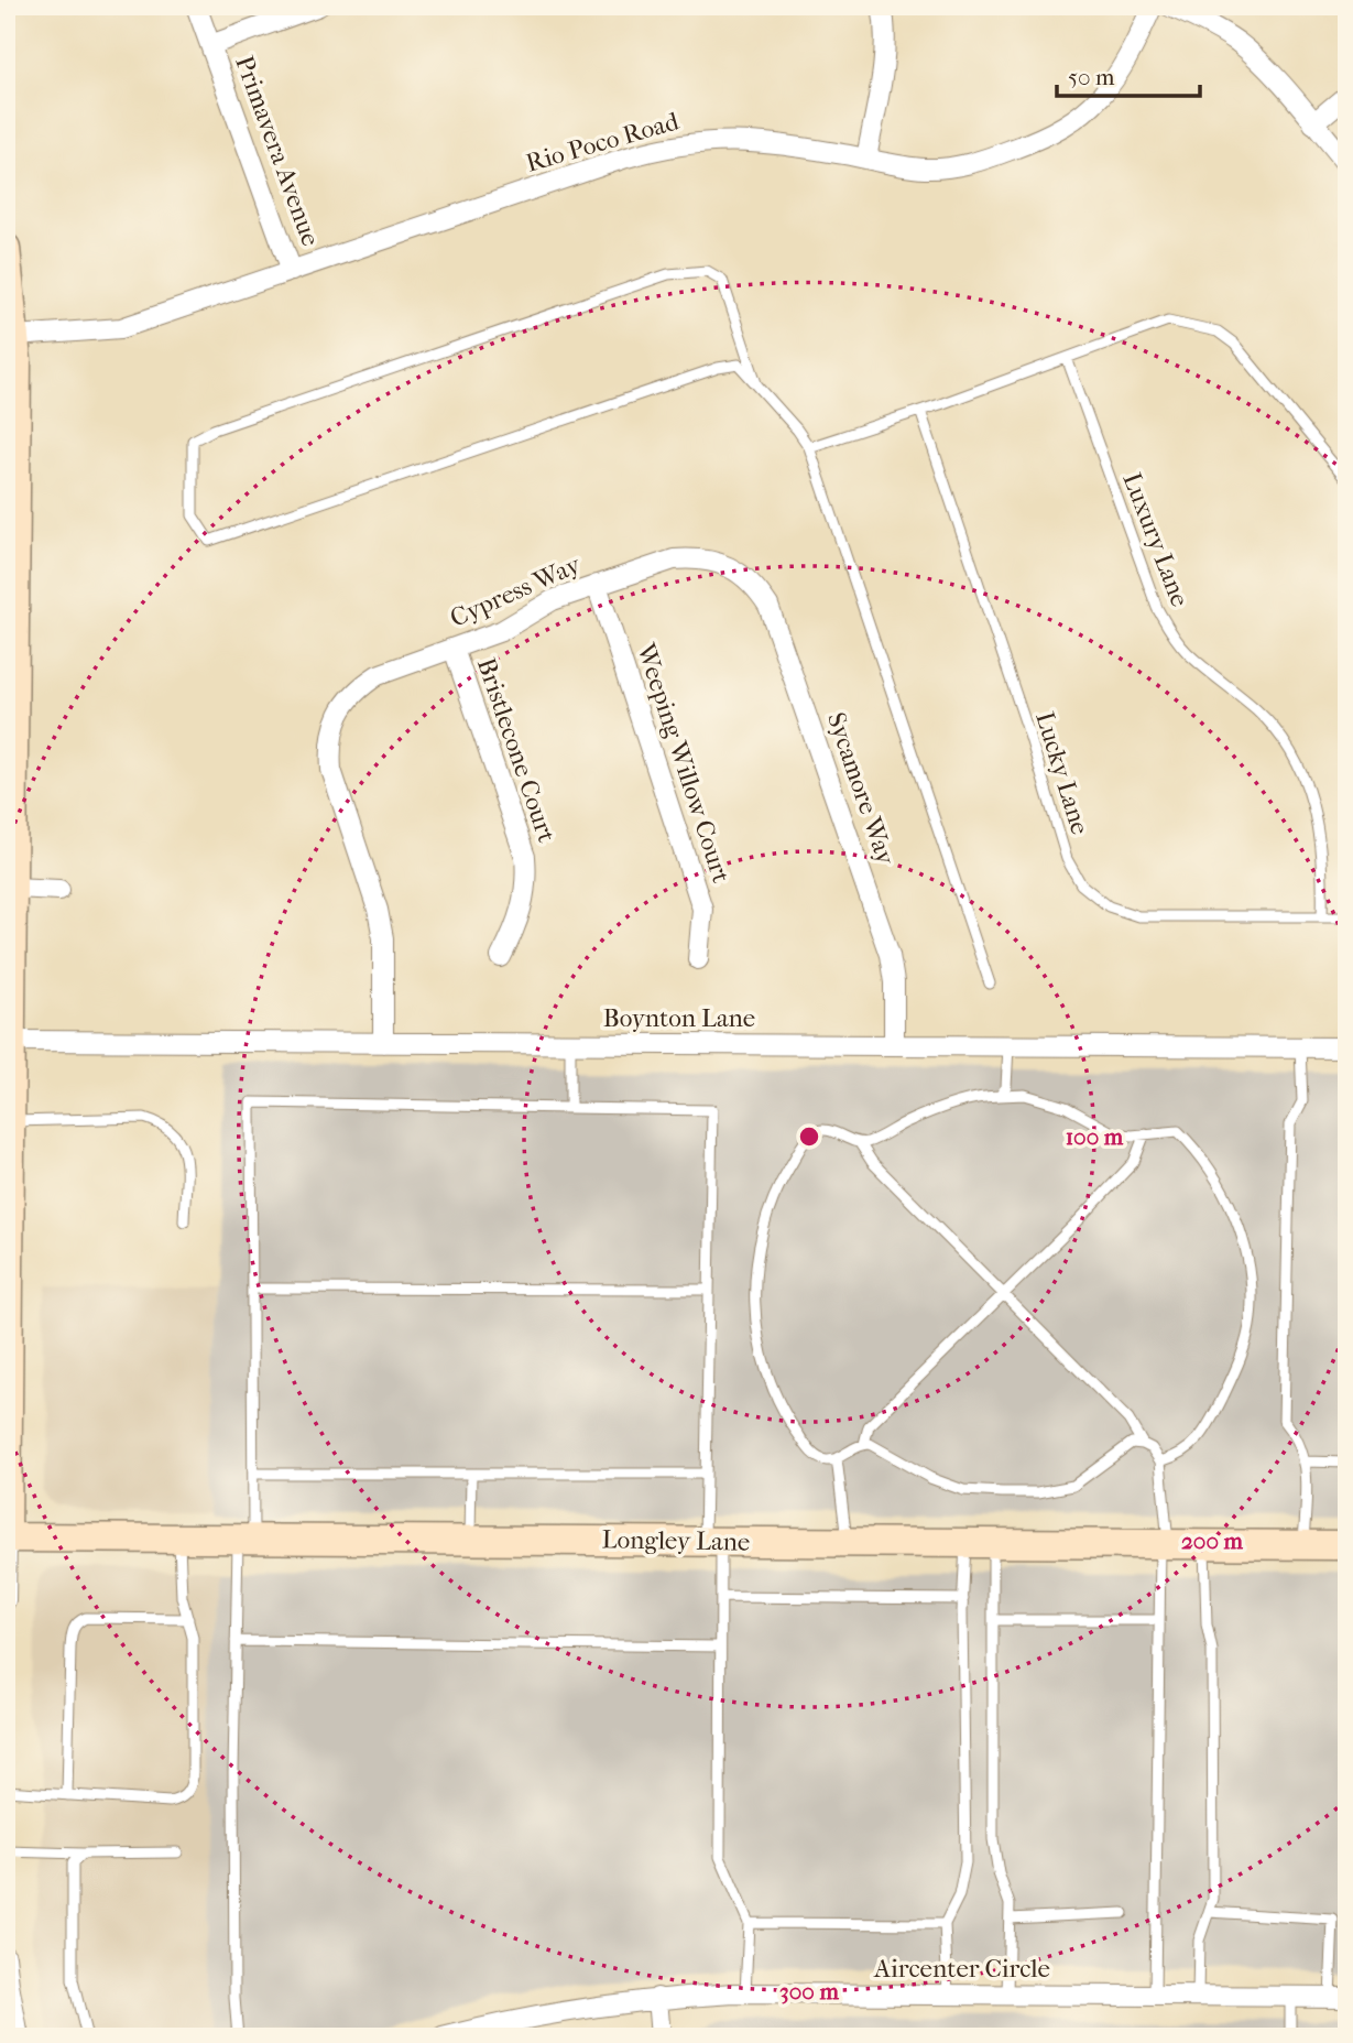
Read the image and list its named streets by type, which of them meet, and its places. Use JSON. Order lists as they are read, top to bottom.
{
  "streets": {
    "street": [
      "Rio Poco Road",
      "Primavera Avenue",
      "Cypress Way",
      "Bristlecone Court",
      "Weeping Willow Court",
      "Sycamore Way",
      "Boynton Lane",
      "Longley Lane",
      "Aircenter Circle"
    ],
    "lane": ["Luxury Lane", "Lucky Lane"]
  },
  "crossings": [
    ["Rio Poco Road", "Primavera Avenue"],
    ["Luxury Lane", "Lucky Lane"],
    ["Cypress Way", "Bristlecone Court"],
    ["Cypress Way", "Weeping Willow Court"],
    ["Cypress Way", "Sycamore Way"],
    ["Cypress Way", "Boynton Lane"],
    ["Sycamore Way", "Boynton Lane"]
  ],
  "scale_bar": "50 m",
  "rings": ["100 m", "200 m", "300 m"]
}
